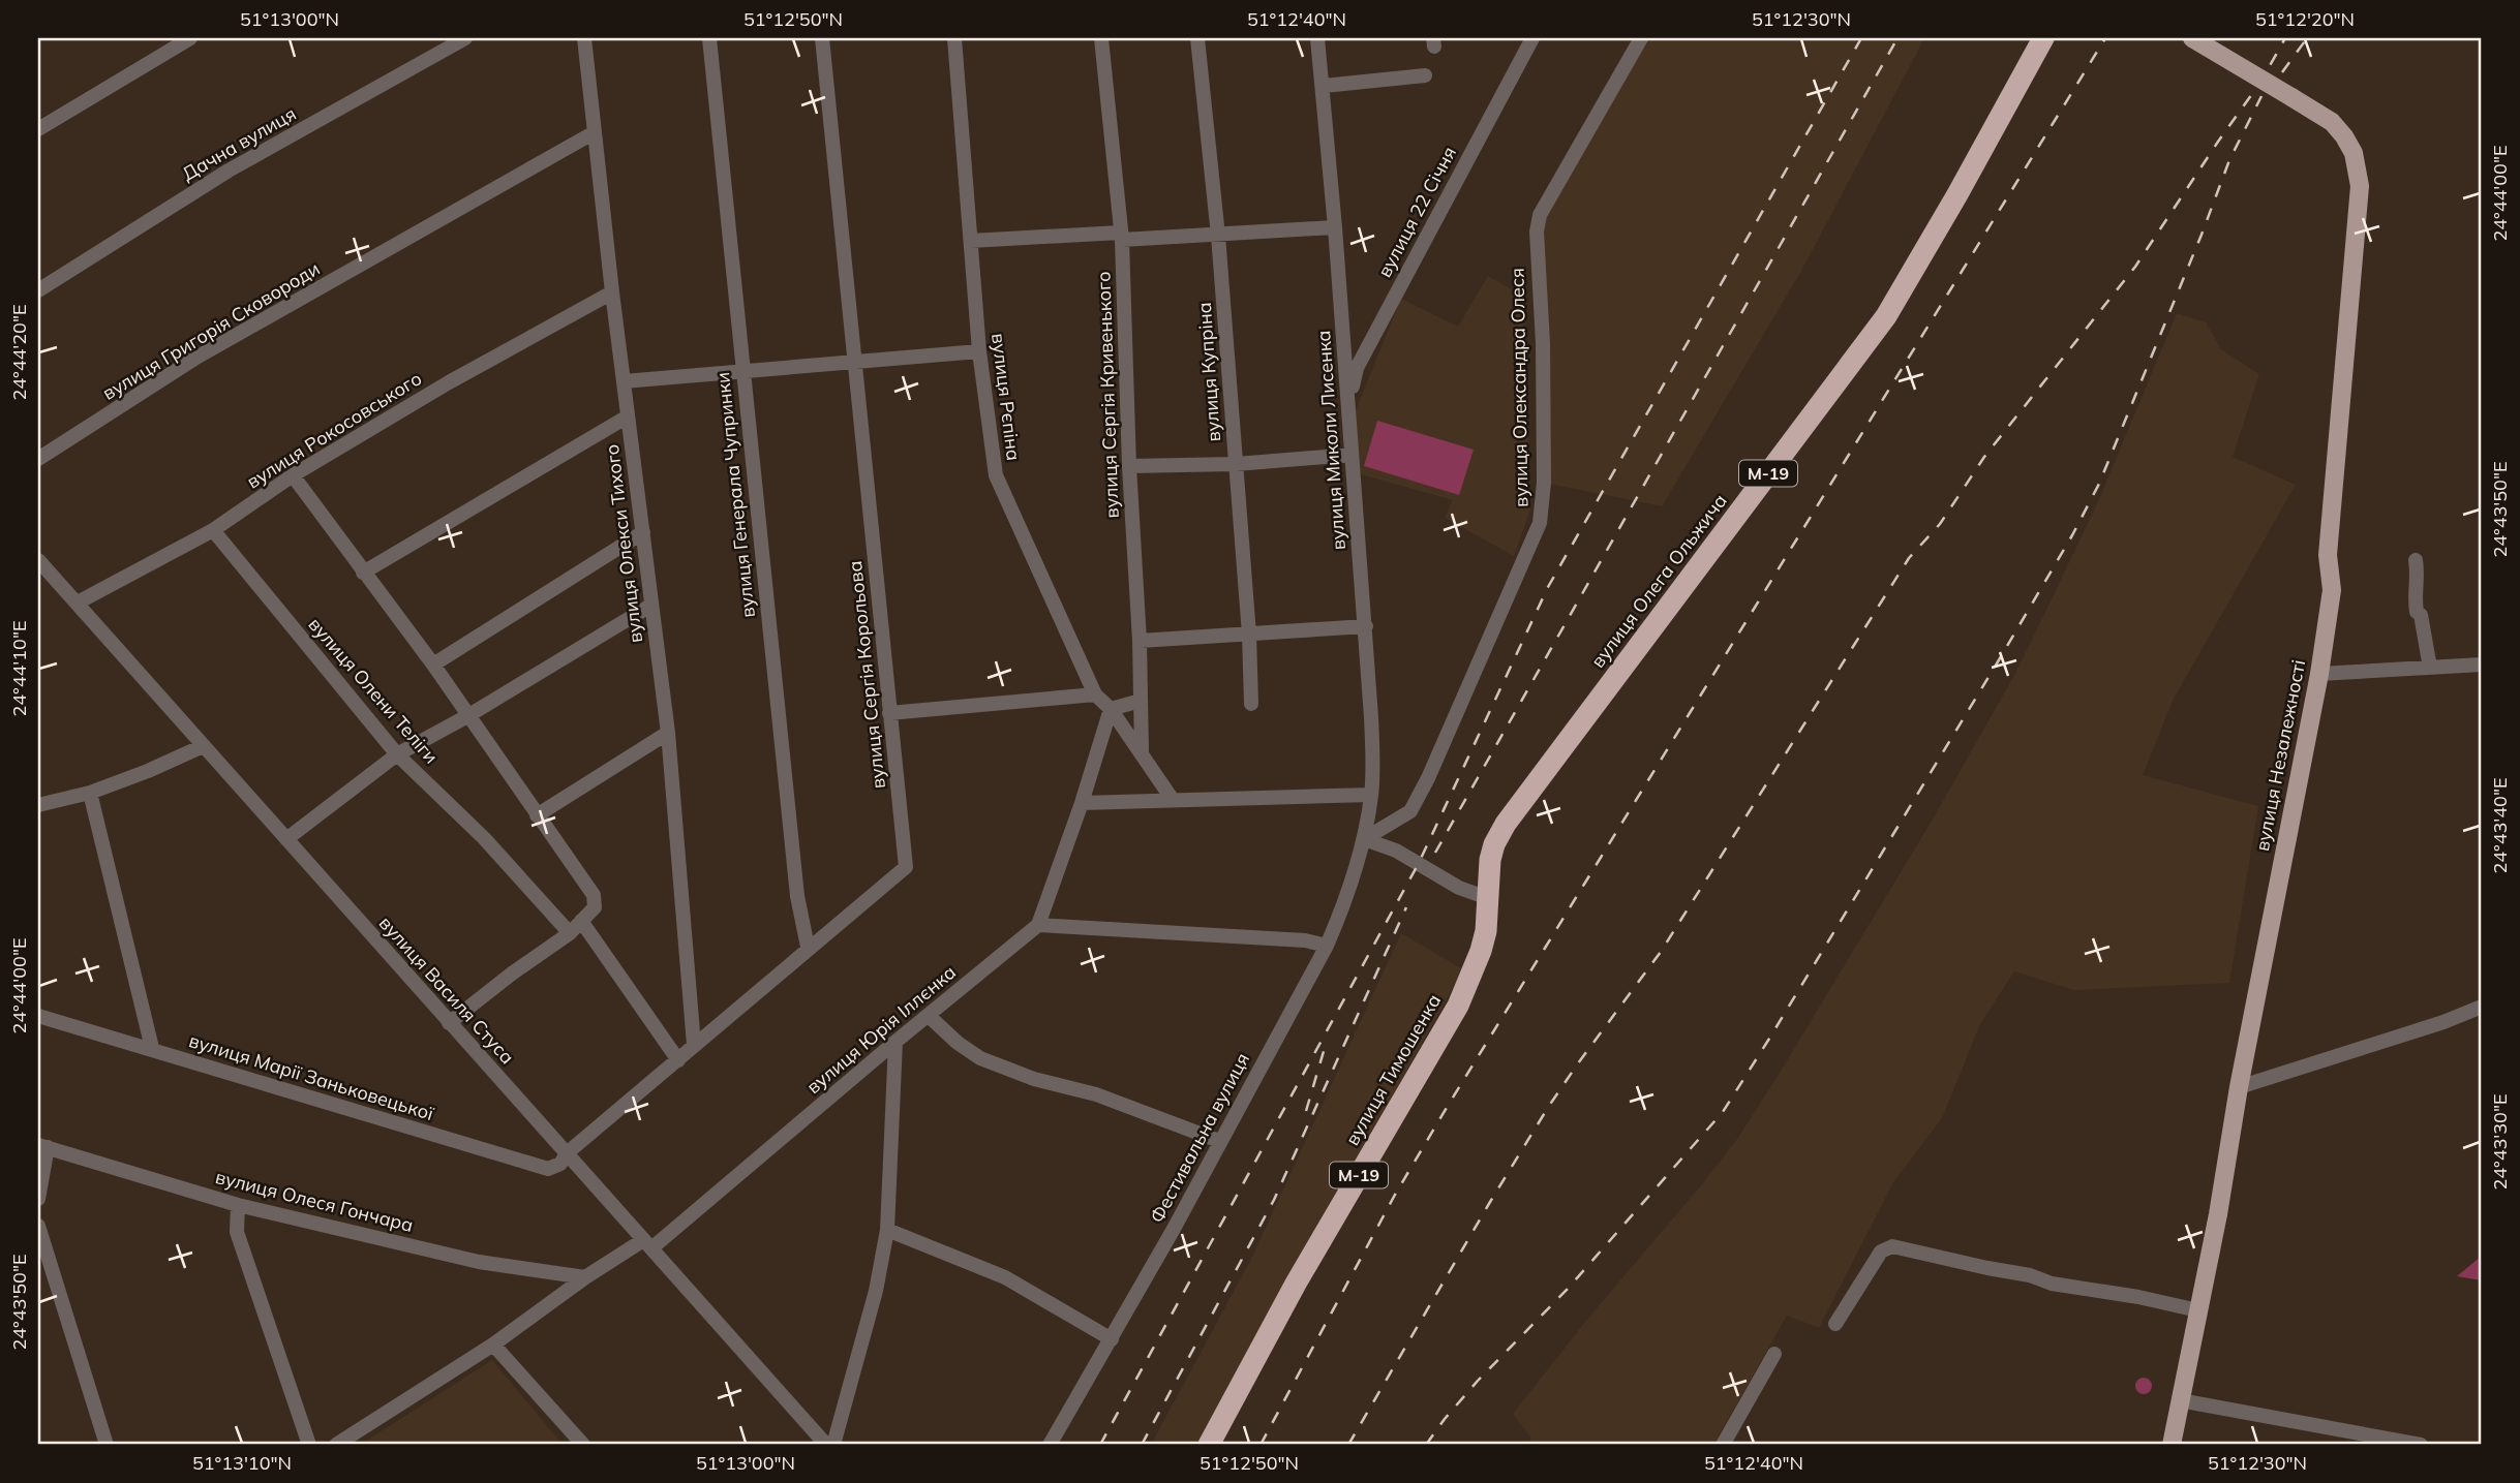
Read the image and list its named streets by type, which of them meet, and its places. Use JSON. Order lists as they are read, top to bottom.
{
  "streets": {
    "highway": ["М-19", "вулиця Олега Ольжича", "вулиця Тимошенка"],
    "main road": ["вулиця Незалежності"],
    "street": [
      "Дачна вулиця",
      "вулиця 22 Січня",
      "вулиця Григорія Сковороди",
      "вулиця Купріна",
      "вулиця Олександра Олеся",
      "вулиця Сергія Кривенького",
      "вулиця Рєпіна",
      "вулиця Рокосовського",
      "вулиця Миколи Лисенка",
      "вулиця Генерала Чупринки",
      "вулиця Олекси Тихого",
      "вулиця Сергія Корольова",
      "вулиця Олени Теліги",
      "вулиця Василя Стуса",
      "вулиця Юрія Іллєнка",
      "вулиця Марії Заньковецької",
      "Фестивальна вулиця",
      "вулиця Олеся Гончара"
    ]
  },
  "crossings": [
    ["вулиця 22 Січня", "вулиця Миколи Лисенка"],
    ["вулиця Григорія Сковороди", "вулиця Олекси Тихого"],
    ["вулиця Олександра Олеся", "вулиця Миколи Лисенка"],
    ["вулиця Олександра Олеся", "Фестивальна вулиця"],
    ["вулиця Сергія Кривенького", "вулиця Рєпіна"],
    ["вулиця Рокосовського", "вулиця Олекси Тихого"],
    ["вулиця Рокосовського", "вулиця Олени Теліги"],
    ["вулиця Рокосовського", "вулиця Василя Стуса"],
    ["вулиця Миколи Лисенка", "Фестивальна вулиця"],
    ["вулиця Генерала Чупринки", "вулиця Сергія Корольова"],
    ["вулиця Олекси Тихого", "вулиця Сергія Корольова"],
    ["вулиця Олега Ольжича", "вулиця Тимошенка"],
    ["вулиця Сергія Корольова", "вулиця Василя Стуса"],
    ["вулиця Сергія Корольова", "вулиця Марії Заньковецької"],
    ["вулиця Василя Стуса", "вулиця Юрія Іллєнка"],
    ["вулиця Василя Стуса", "вулиця Марії Заньковецької"],
    ["вулиця Юрія Іллєнка", "вулиця Олеся Гончара"]
  ],
  "coordinates": [
    "51°13'00\"N",
    "51°12'50\"N",
    "51°12'40\"N",
    "51°12'30\"N",
    "51°12'20\"N",
    "24°44'00\"E",
    "24°44'20\"E",
    "24°43'50\"E",
    "24°44'10\"E",
    "24°43'40\"E",
    "24°43'30\"E",
    "51°13'10\"N"
  ]
}
